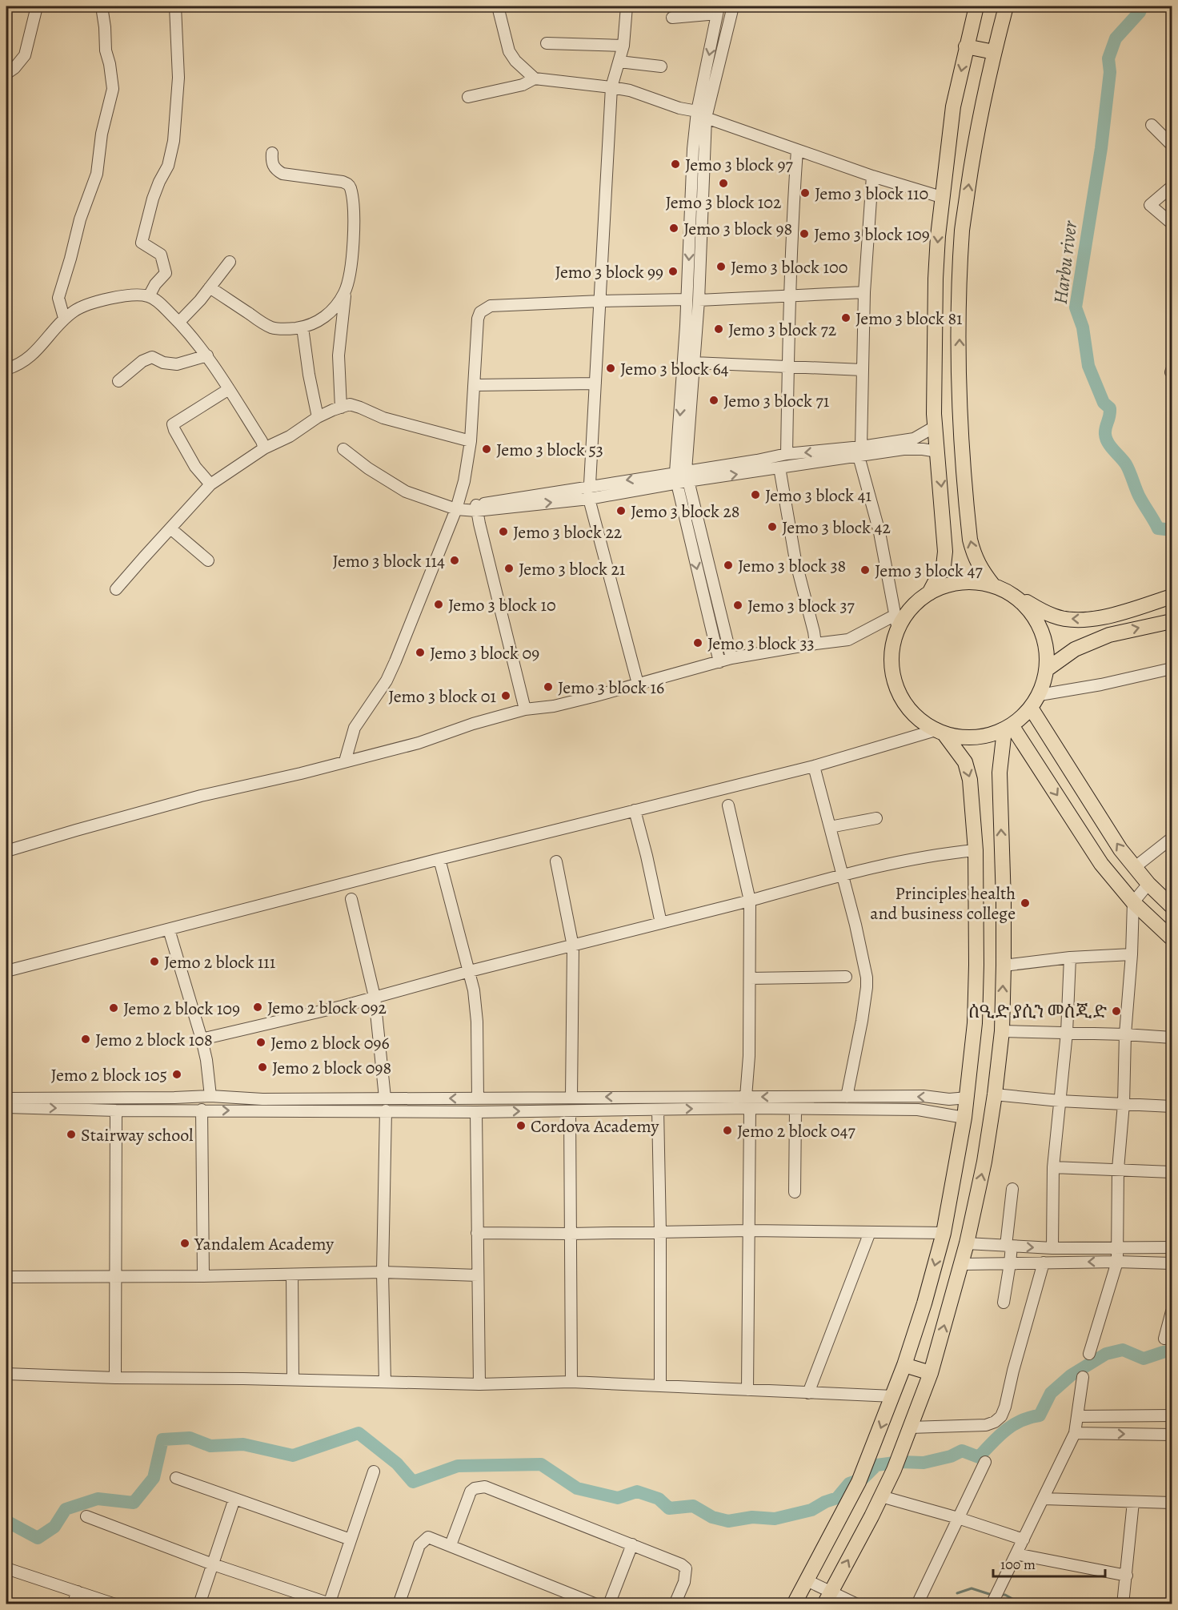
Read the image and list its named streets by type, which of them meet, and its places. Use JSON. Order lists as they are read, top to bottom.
{
  "water": ["Harbu river"],
  "places": [
    "Jemo 3 block 97",
    "Jemo 3 block 102",
    "Jemo 3 block 110",
    "Jemo 3 block 98",
    "Jemo 3 block 109",
    "Jemo 3 block 100",
    "Jemo 3 block 99",
    "Jemo 3 block 81",
    "Jemo 3 block 72",
    "Jemo 3 block 64",
    "Jemo 3 block 71",
    "Jemo 3 block 53",
    "Jemo 3 block 41",
    "Jemo 3 block 28",
    "Jemo 3 block 42",
    "Jemo 3 block 22",
    "Jemo 3 block 114",
    "Jemo 3 block 38",
    "Jemo 3 block 21",
    "Jemo 3 block 47",
    "Jemo 3 block 10",
    "Jemo 3 block 37",
    "Jemo 3 block 33",
    "Jemo 3 block 09",
    "Jemo 3 block 16",
    "Jemo 3 block 01",
    "Principles health and business college",
    "Jemo 2 block 111",
    "Jemo 2 block 092",
    "Jemo 2 block 109",
    "ሰዒድ ያሲን መስጂድ",
    "Jemo 2 block 108",
    "Jemo 2 block 096",
    "Jemo 2 block 098",
    "Jemo 2 block 105",
    "Cordova Academy",
    "Jemo 2 block 047",
    "Stairway school",
    "Yandalem Academy"
  ],
  "scale_bar": "100 m"
}
